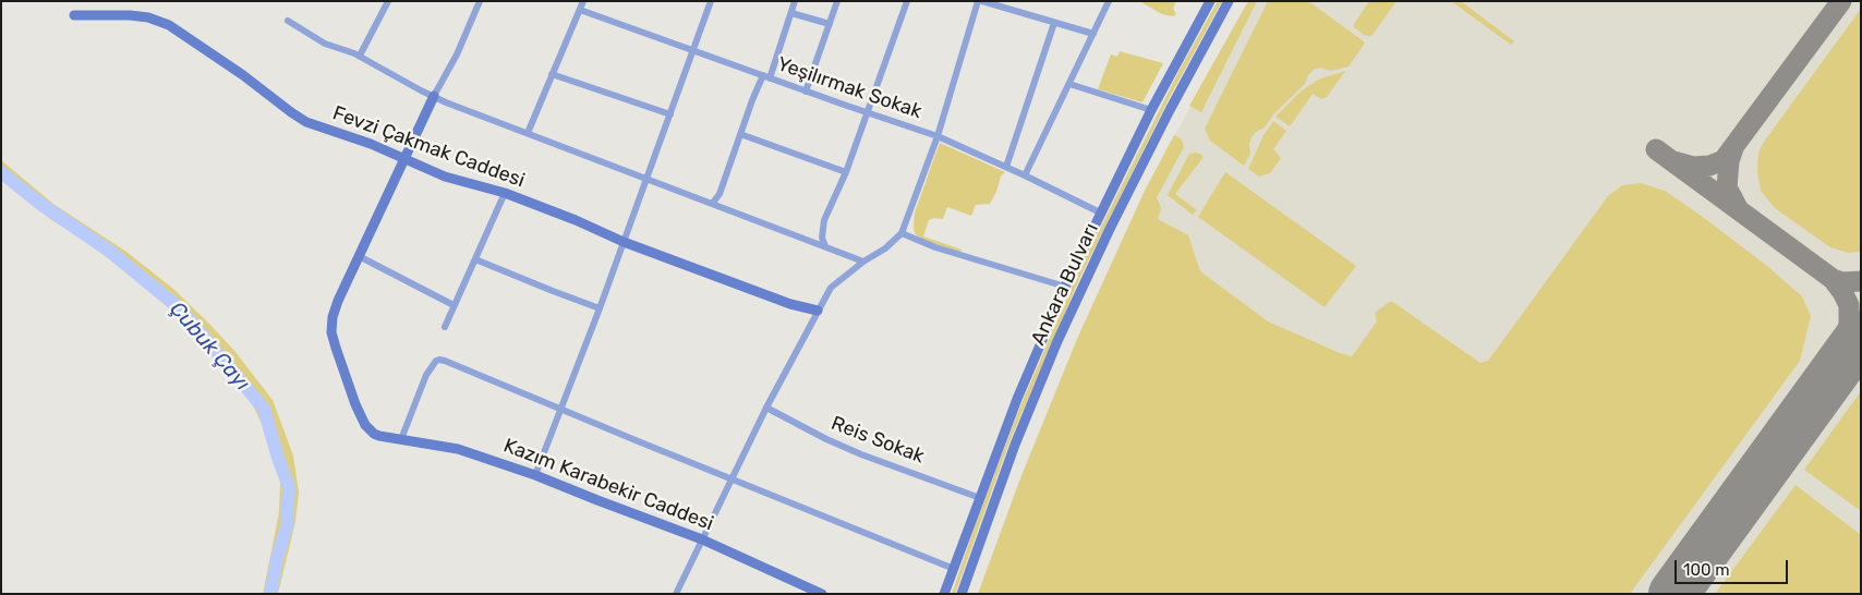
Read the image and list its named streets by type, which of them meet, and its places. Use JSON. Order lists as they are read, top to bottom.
{
  "streets": {
    "street": [
      "Yeşilırmak Sokak",
      "Fevzi Çakmak Caddesi",
      "Ankara Bulvarı",
      "Reis Sokak",
      "Kazım Karabekir Caddesi"
    ]
  },
  "crossings": [
    ["Yeşilırmak Sokak", "Ankara Bulvarı"],
    ["Ankara Bulvarı", "Reis Sokak"]
  ],
  "water": ["Çubuk Çayı"],
  "scale_bar": "100 m"
}
